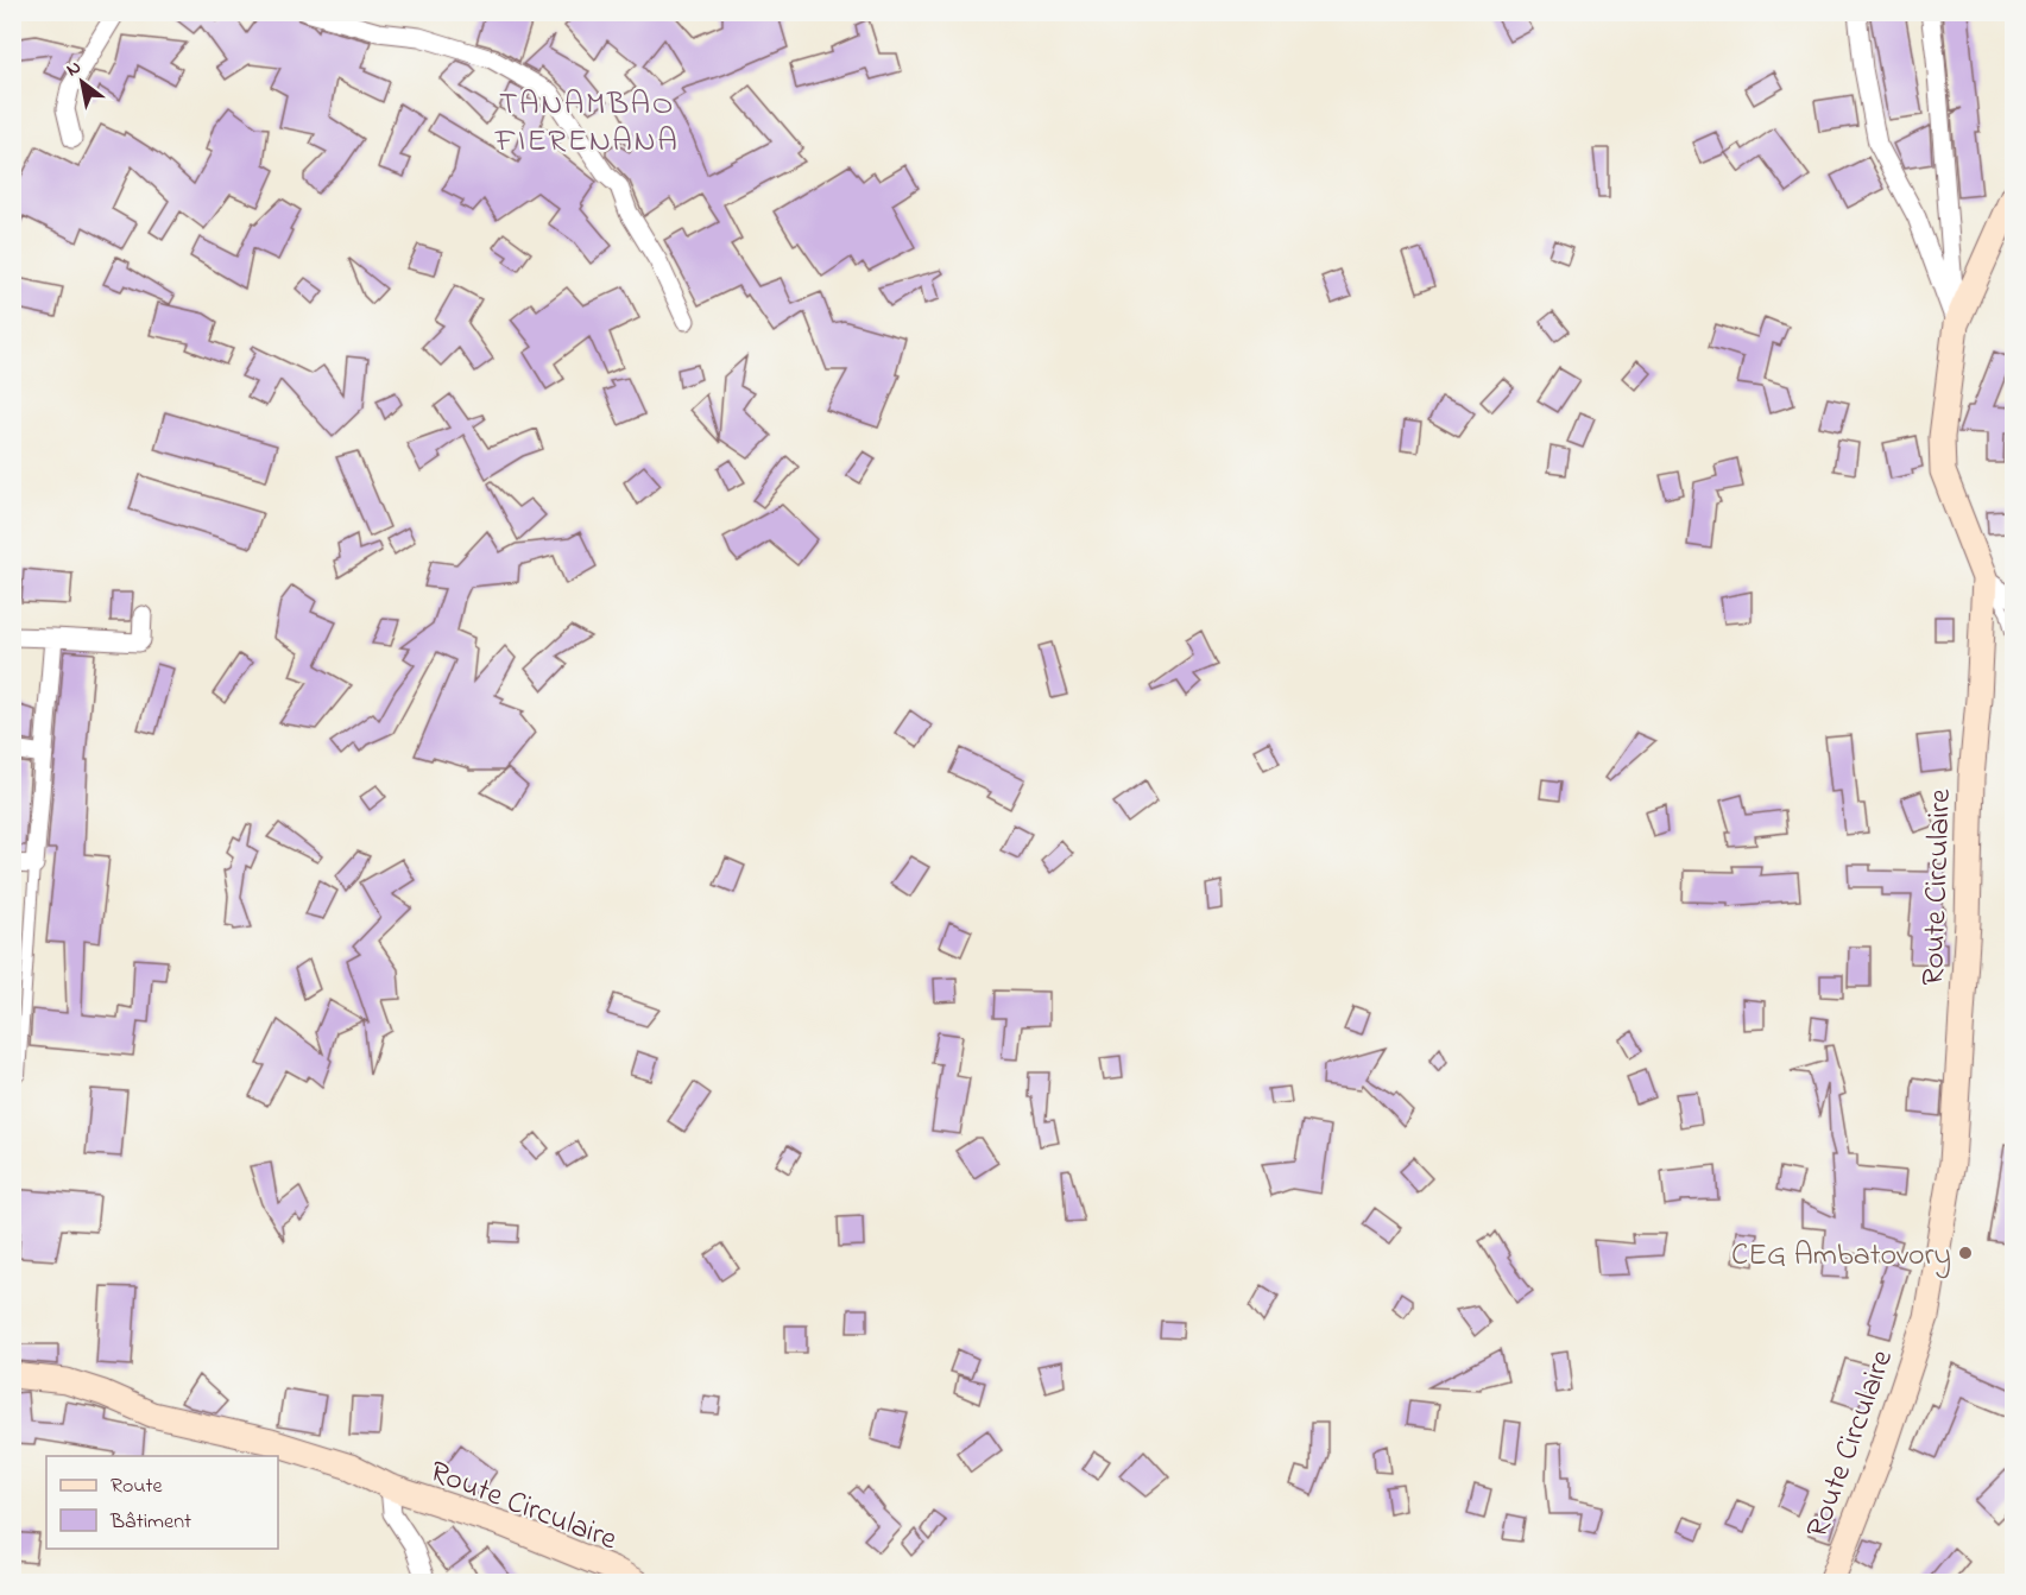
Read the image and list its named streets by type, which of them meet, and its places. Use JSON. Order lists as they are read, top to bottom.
{
  "streets": {
    "street": ["Route Circulaire"]
  },
  "districts": ["TANAMBAO FIERENANA"],
  "places": ["CEG Ambatovory"],
  "legend": ["Route", "Bâtiment"],
  "north": "top left"
}
